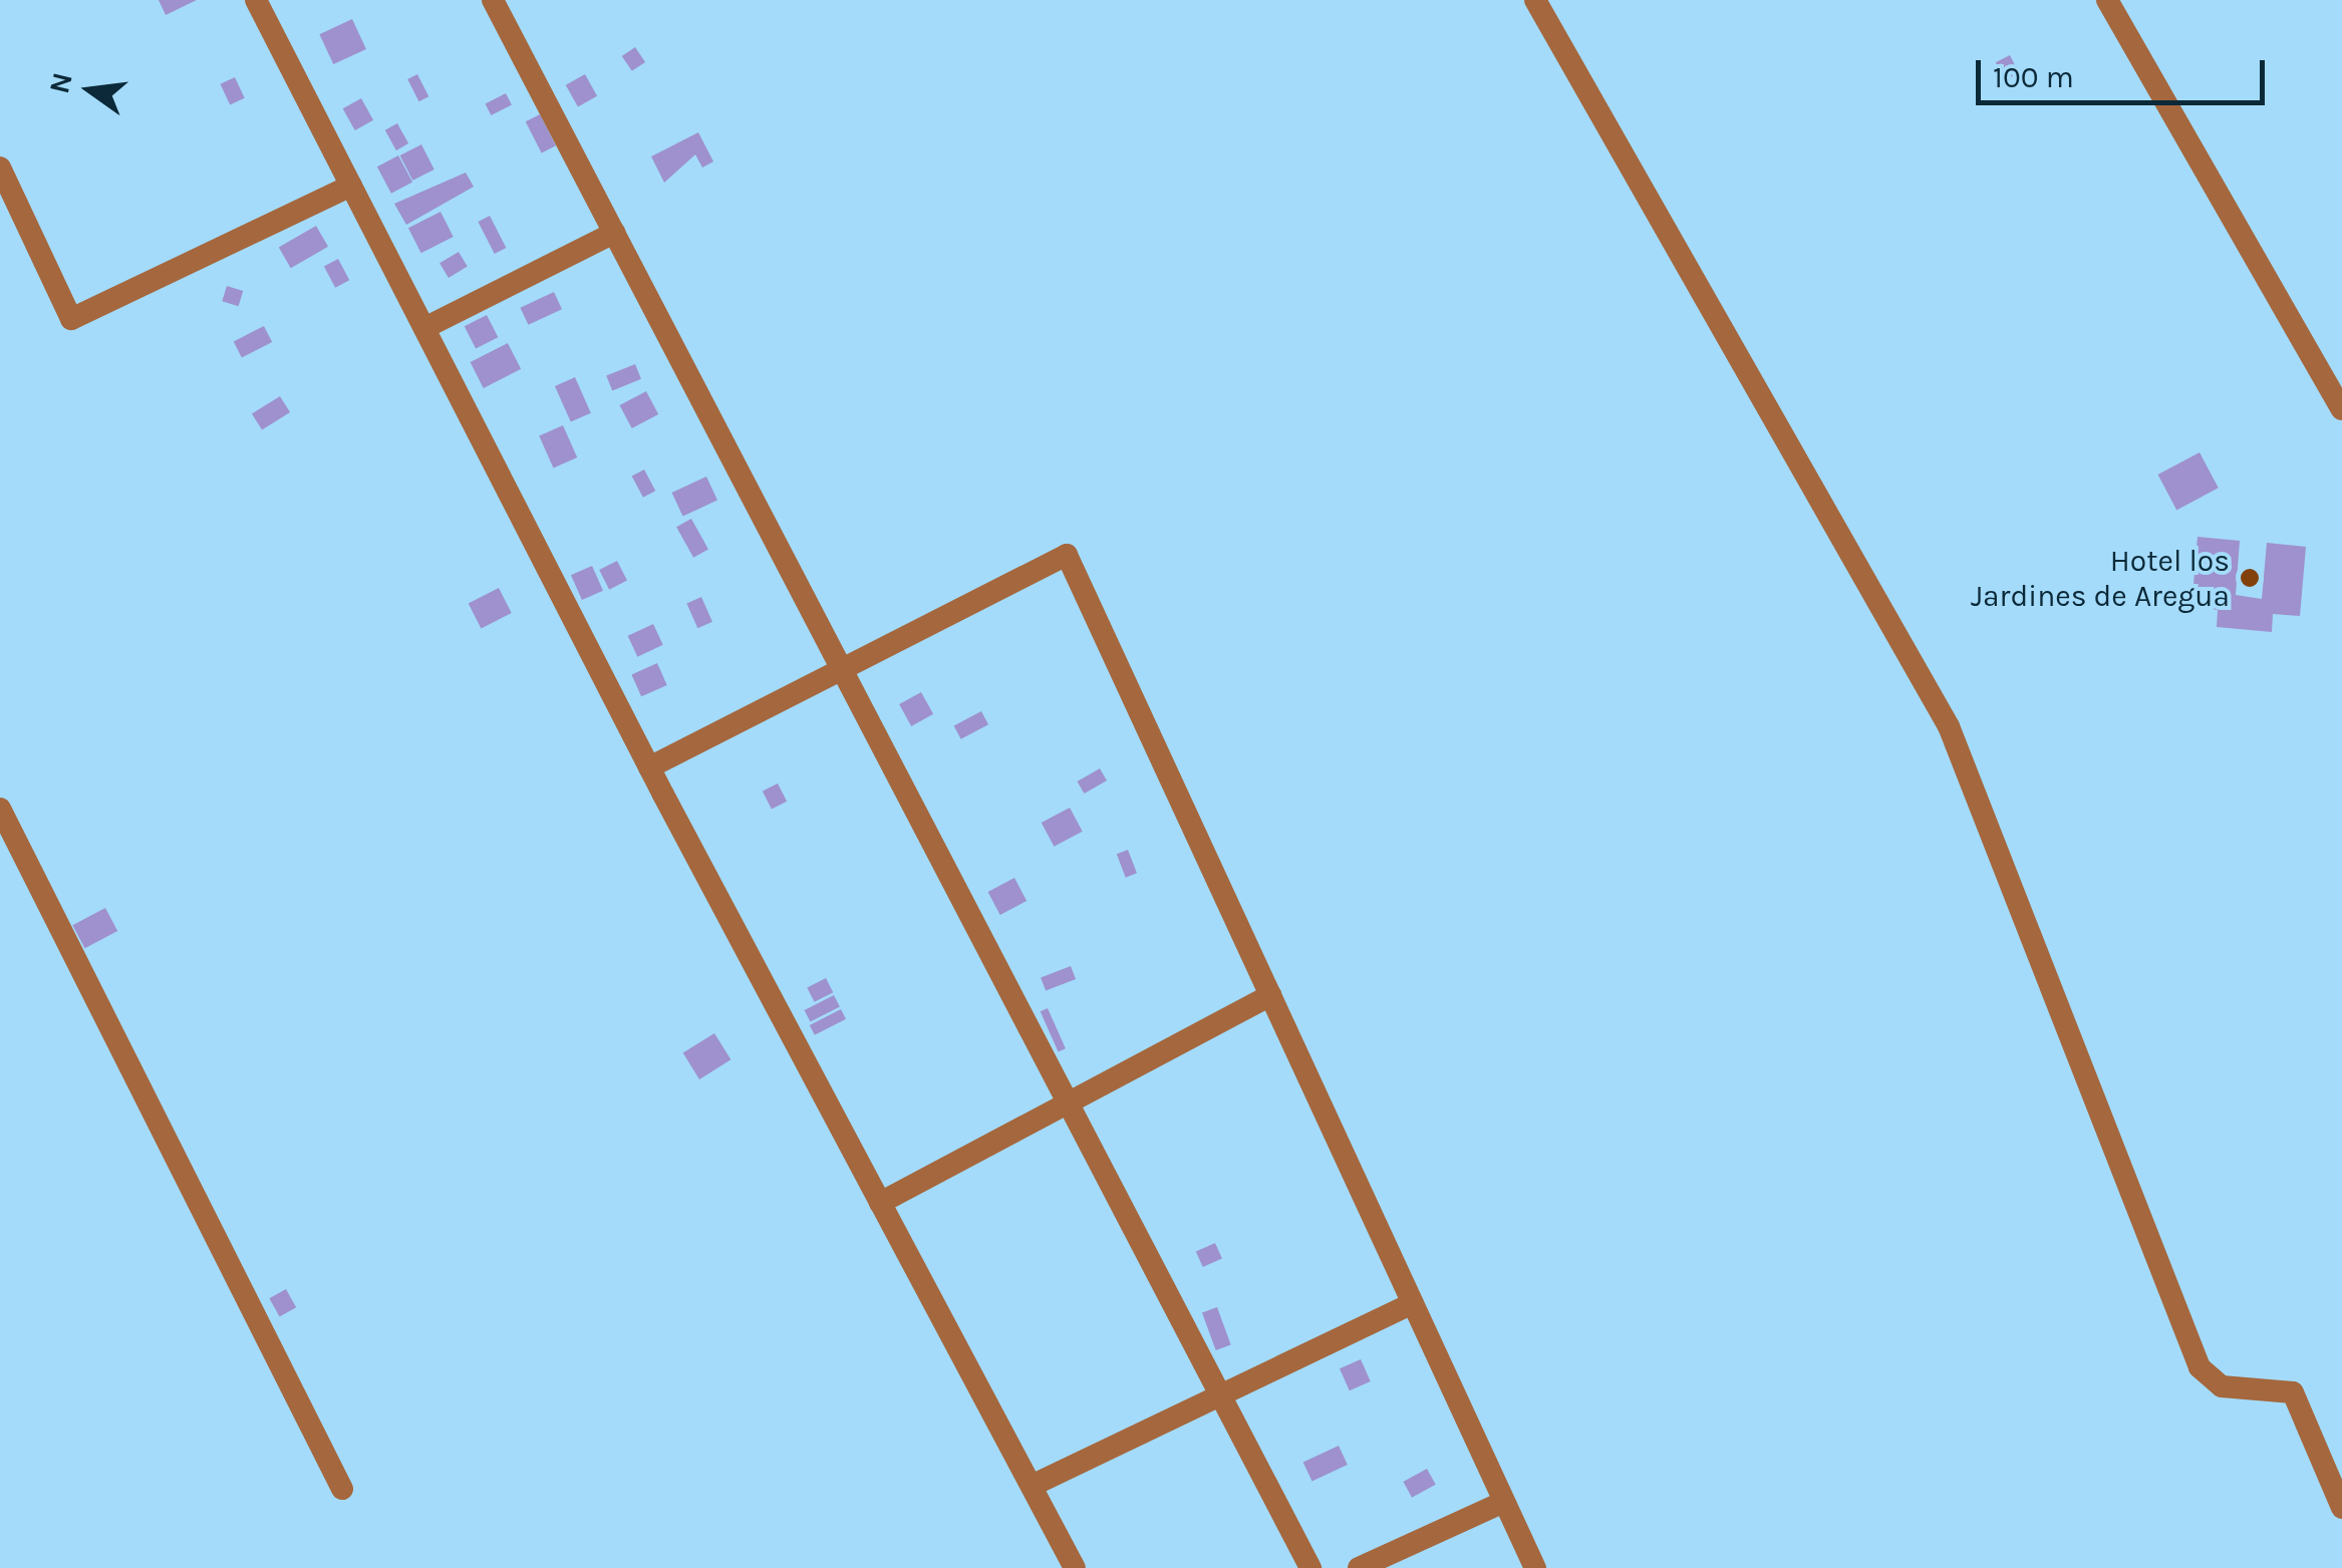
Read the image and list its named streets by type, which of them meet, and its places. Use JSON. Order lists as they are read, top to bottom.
{
  "places": ["Hotel los Jardines de Aregua"],
  "scale_bar": "100 m",
  "north": "left"
}
